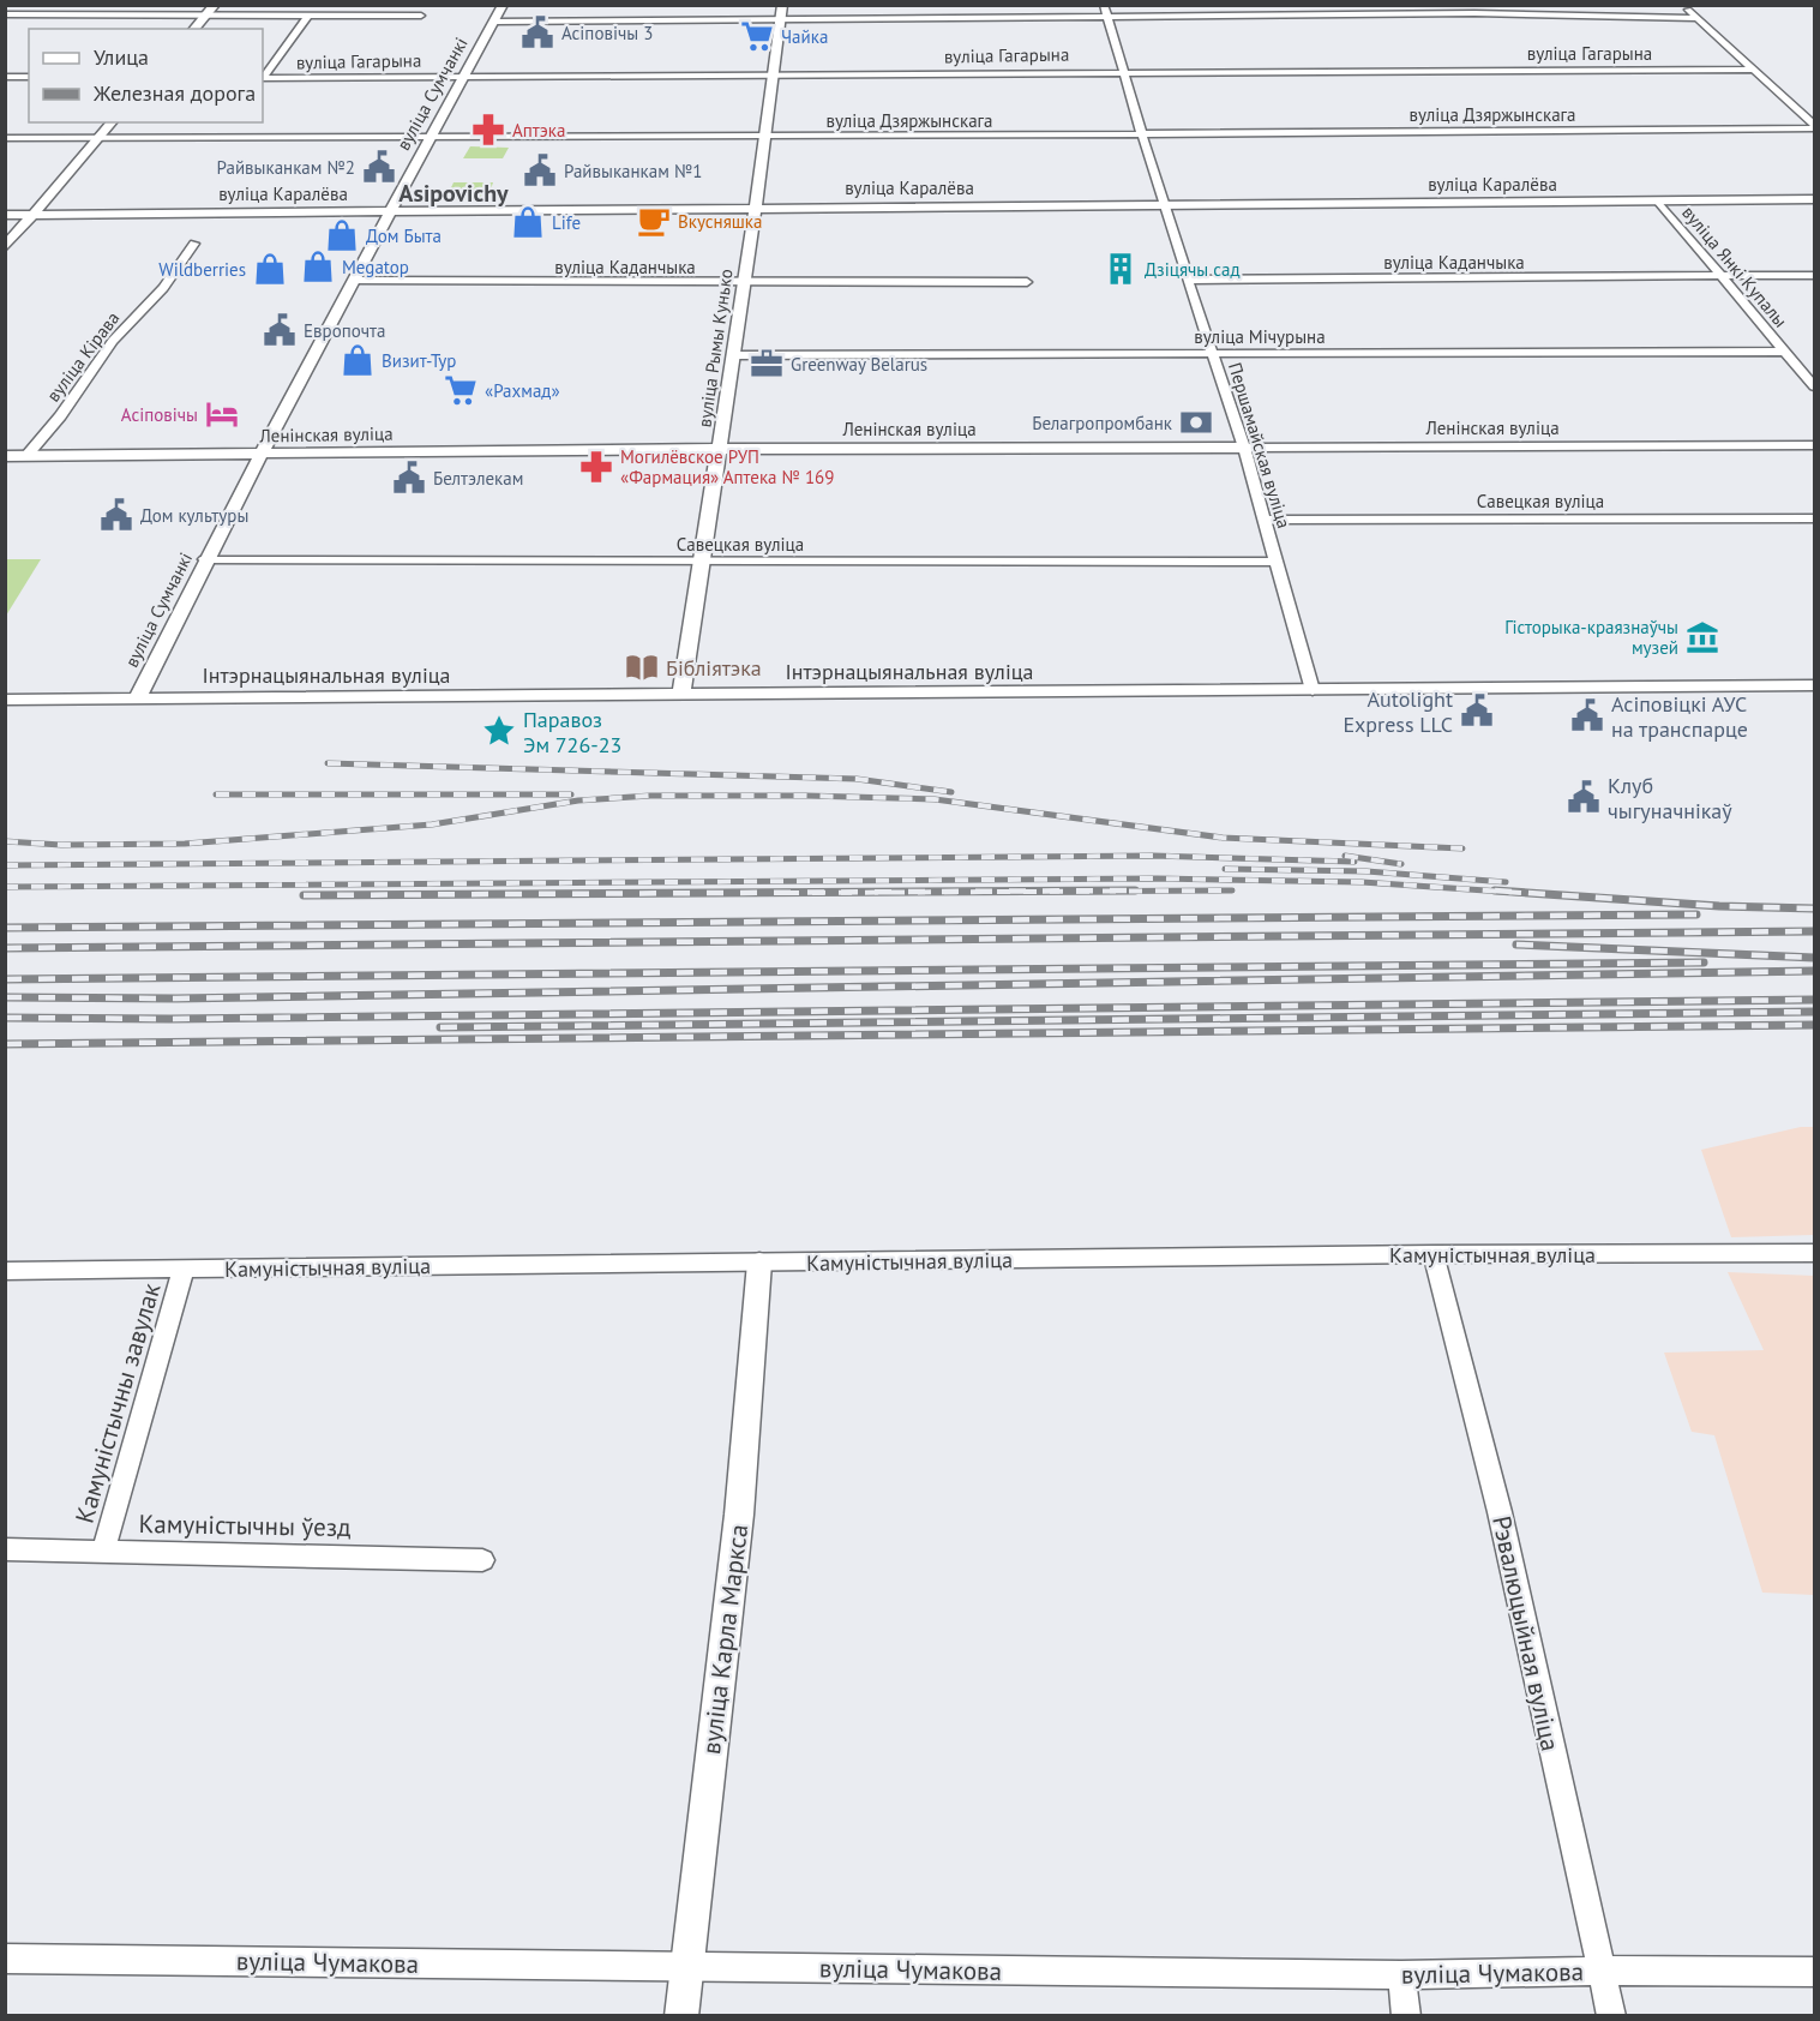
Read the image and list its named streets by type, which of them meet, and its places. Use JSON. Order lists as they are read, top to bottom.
{
  "streets": {
    "street": [
      "вуліца Гагарына",
      "вуліца Сумчанкі",
      "вуліца Дзяржынскага",
      "вуліца Каралёва",
      "вуліца Каданчыка",
      "вуліца Янкі Купалы",
      "вуліца Мічурына",
      "вуліца Рымы Кунько",
      "вуліца Кірава",
      "Ленінская вуліца",
      "Першамайская вуліца",
      "Савецкая вуліца",
      "Інтэрнацыянальная вуліца",
      "Камуністычная вуліца",
      "Камуністычны завулак",
      "Камуністычны ўезд",
      "Рэвалюцыйная вуліца",
      "вуліца Карла Маркса",
      "вуліца Чумакова"
    ]
  },
  "crossings": [
    ["вуліца Гагарына", "вуліца Сумчанкі"],
    ["вуліца Гагарына", "вуліца Рымы Кунько"],
    ["вуліца Гагарына", "Першамайская вуліца"],
    ["вуліца Сумчанкі", "вуліца Дзяржынскага"],
    ["вуліца Сумчанкі", "вуліца Каралёва"],
    ["вуліца Сумчанкі", "вуліца Каданчыка"],
    ["вуліца Сумчанкі", "Ленінская вуліца"],
    ["вуліца Сумчанкі", "Савецкая вуліца"],
    ["вуліца Сумчанкі", "Інтэрнацыянальная вуліца"],
    ["вуліца Дзяржынскага", "вуліца Рымы Кунько"],
    ["вуліца Дзяржынскага", "Першамайская вуліца"],
    ["вуліца Каралёва", "вуліца Янкі Купалы"],
    ["вуліца Каралёва", "вуліца Рымы Кунько"],
    ["вуліца Каралёва", "Першамайская вуліца"],
    ["вуліца Каданчыка", "вуліца Янкі Купалы"],
    ["вуліца Каданчыка", "вуліца Рымы Кунько"],
    ["вуліца Каданчыка", "Першамайская вуліца"],
    ["вуліца Янкі Купалы", "вуліца Мічурына"],
    ["вуліца Мічурына", "вуліца Рымы Кунько"],
    ["вуліца Мічурына", "Першамайская вуліца"],
    ["вуліца Рымы Кунько", "Ленінская вуліца"],
    ["вуліца Рымы Кунько", "Савецкая вуліца"],
    ["вуліца Рымы Кунько", "Інтэрнацыянальная вуліца"],
    ["вуліца Кірава", "Ленінская вуліца"],
    ["Ленінская вуліца", "Першамайская вуліца"],
    ["Першамайская вуліца", "Савецкая вуліца"],
    ["Першамайская вуліца", "Інтэрнацыянальная вуліца"],
    ["Камуністычная вуліца", "Камуністычны завулак"],
    ["Камуністычная вуліца", "Рэвалюцыйная вуліца"],
    ["Камуністычная вуліца", "вуліца Карла Маркса"],
    ["Камуністычны завулак", "Камуністычны ўезд"],
    ["Рэвалюцыйная вуліца", "вуліца Чумакова"],
    ["вуліца Карла Маркса", "вуліца Чумакова"]
  ],
  "districts": ["Asipovichy"],
  "places": {
    "public building": [
      "Асіповічы 3",
      "Райвыканкам №2",
      "Райвыканкам №1",
      "Европочта",
      "Белтэлекам",
      "Дом культуры",
      "Autolight Express LLC",
      "Асіповіцкі АУС на транспарце",
      "Клуб чыгуначнікаў"
    ],
    "supermarket": ["Чайка", "«Рахмад»"],
    "pharmacy": ["Аптэка", "Могилёвское РУП «Фармация» Аптека № 169"],
    "cafe": ["Вкусняшка"],
    "shop": [
      "Life",
      "Дом Быта",
      "Megatop",
      "Wildberries",
      "Визит-Тур"
    ],
    "building": ["Дзіцячы сад"],
    "office": ["Greenway Belarus"],
    "hotel": ["Асіповічы"],
    "bank": ["Белагропромбанк"],
    "museum": ["Гісторыка-краязнаўчы музей"],
    "library": ["Бібліятэка"],
    "place": ["Паравоз Эм 726-23"]
  },
  "legend": ["Улица", "Железная дорога"]
}
